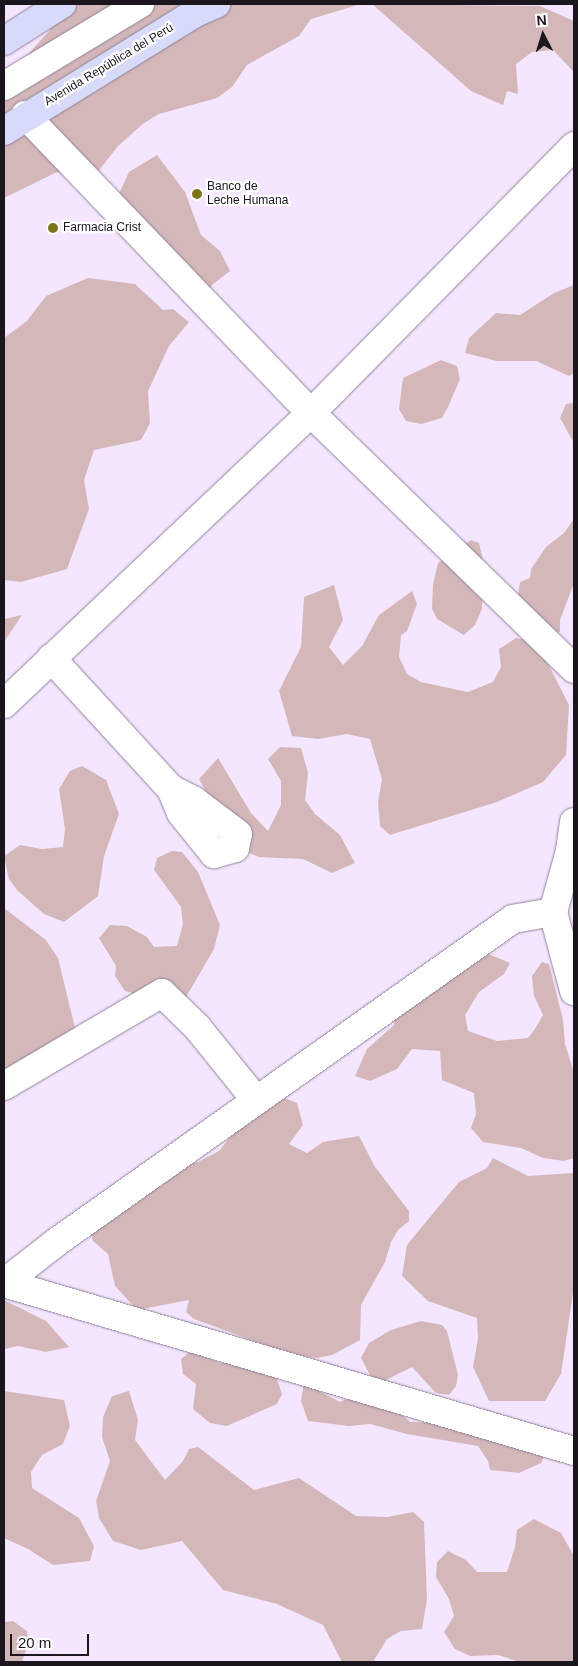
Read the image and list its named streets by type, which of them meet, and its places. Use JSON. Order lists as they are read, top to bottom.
{
  "streets": {
    "highway": ["Avenida República del Perú"]
  },
  "places": ["Banco de Leche Humana", "Farmacia Crist"],
  "scale_bar": "20 m",
  "north": "top"
}
